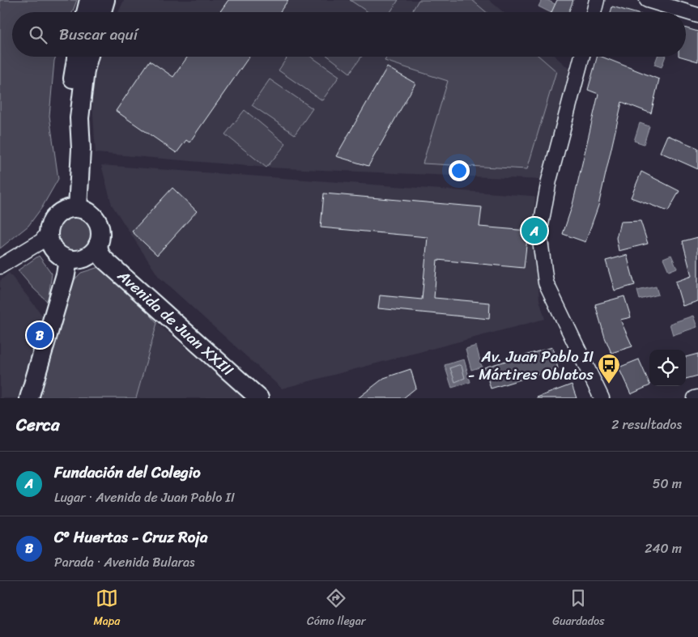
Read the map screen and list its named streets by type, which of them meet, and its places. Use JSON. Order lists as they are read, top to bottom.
{
  "streets": {
    "main road": ["Avenida de Juan XXIII"]
  },
  "places": {
    "bus stop": ["Av. Juan Pablo II - Mártires Oblatos"]
  },
  "page": {
    "search": "Buscar aquí",
    "pins": ["A", "B"],
    "heading": ["Cerca", "2 resultados"],
    "list": [
      {
        "mark": "A",
        "name": "Fundación del Colegio",
        "note": "Lugar · Avenida de Juan Pablo II",
        "value": "50 m"
      },
      {
        "mark": "B",
        "name": "Cº Huertas - Cruz Roja",
        "note": "Parada · Avenida Bularas",
        "value": "240 m"
      }
    ],
    "nav": ["Mapa", "Cómo llegar", "Guardados"]
  }
}
